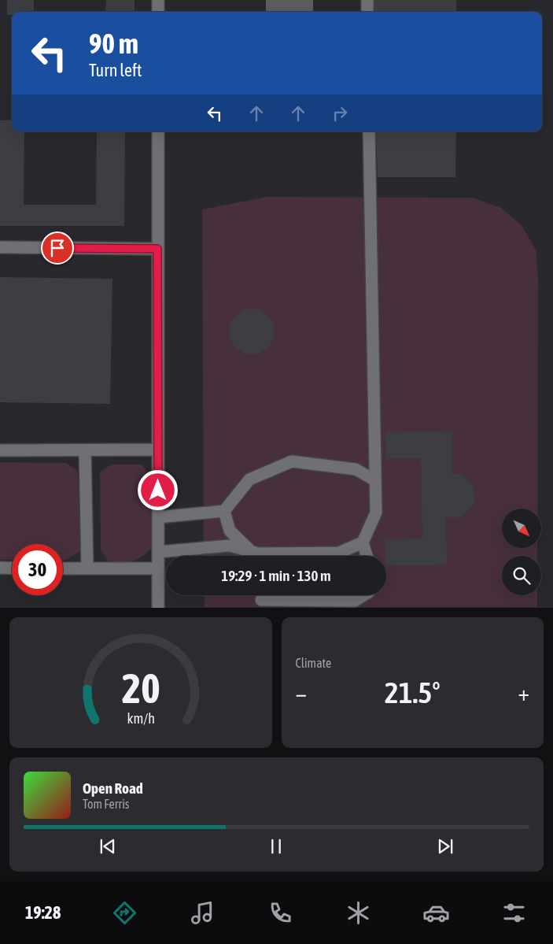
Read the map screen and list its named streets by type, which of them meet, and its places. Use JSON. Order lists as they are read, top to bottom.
{
  "north": "bottom right",
  "page": {
    "turn": ["90 m", "Turn left"],
    "limit": "30",
    "trip": "19:29 · 1 min · 130 m",
    "tile": "Climate",
    "heat": ["−", "21.5°", "+"],
    "song": ["Open Road", "Tom Ferris"],
    "tabs": "19:28",
    "gauge": ["20", "km/h"]
  }
}
